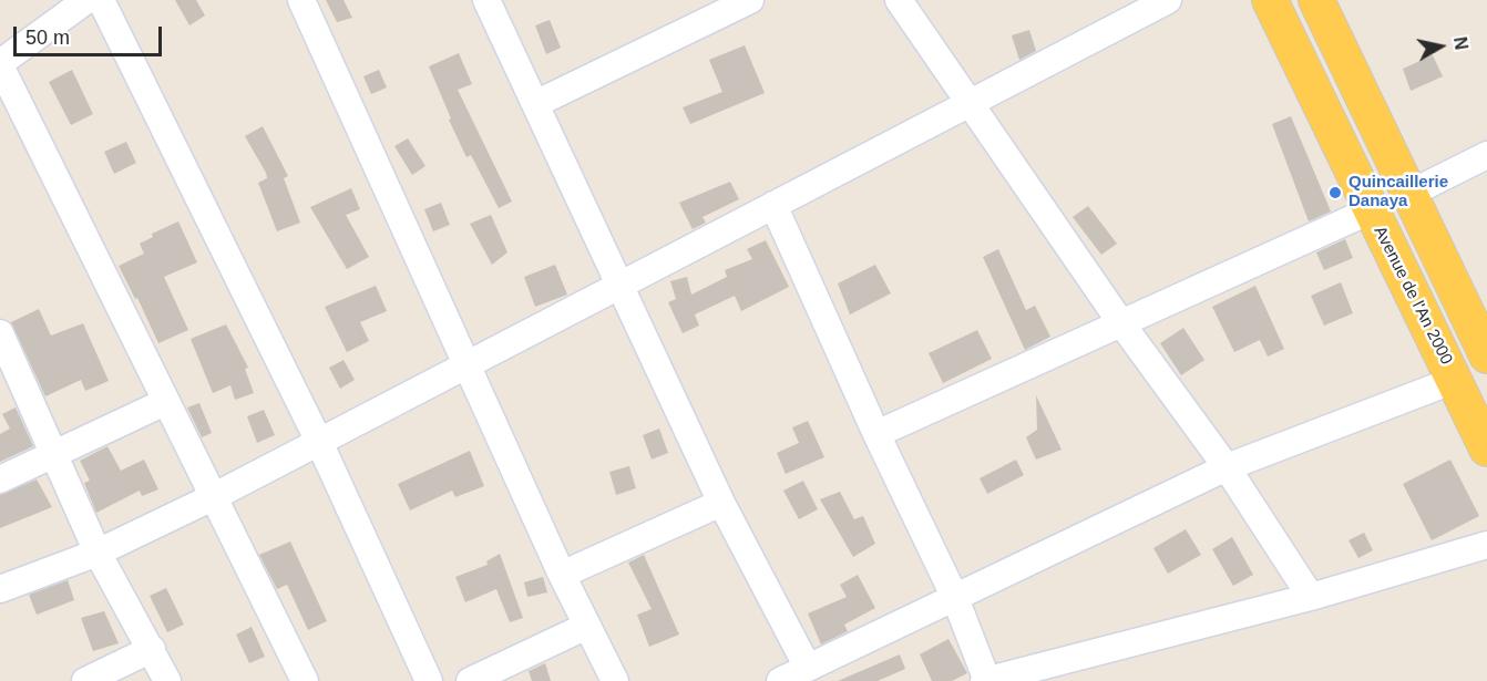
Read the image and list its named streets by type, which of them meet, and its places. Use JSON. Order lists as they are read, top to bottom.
{
  "streets": {
    "main road": ["Avenue de l'An 2000"]
  },
  "places": ["Quincaillerie Danaya"],
  "scale_bar": "50 m",
  "north": "right"
}
